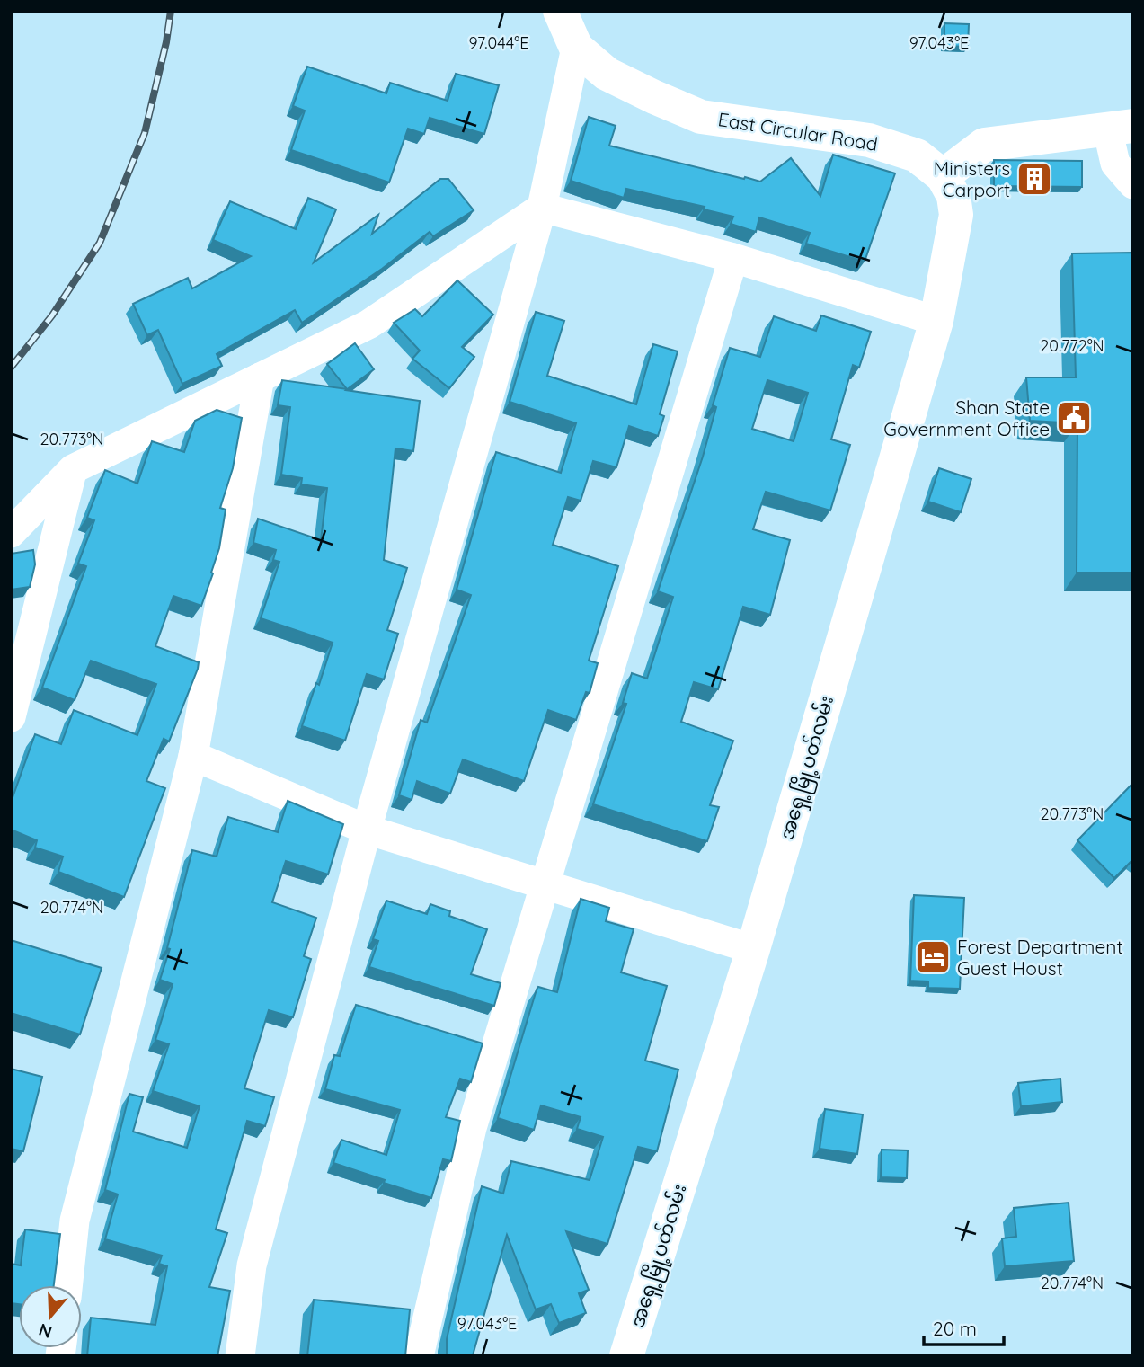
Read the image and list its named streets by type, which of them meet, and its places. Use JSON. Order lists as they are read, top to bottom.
{
  "streets": {
    "street": ["East Circular Road", "အရှေ့မြို့ပတ်လမ်း"]
  },
  "crossings": [
    ["East Circular Road", "အရှေ့မြို့ပတ်လမ်း"]
  ],
  "places": {
    "building": ["Ministers Carport"],
    "public building": ["Shan State Government Office"],
    "hotel": ["Forest Department Guest Houst"]
  },
  "scale_bar": "20 m",
  "north": "bottom",
  "coordinates": [
    "97.044°E",
    "97.043°E",
    "20.772°N",
    "20.773°N",
    "20.774°N"
  ]
}
